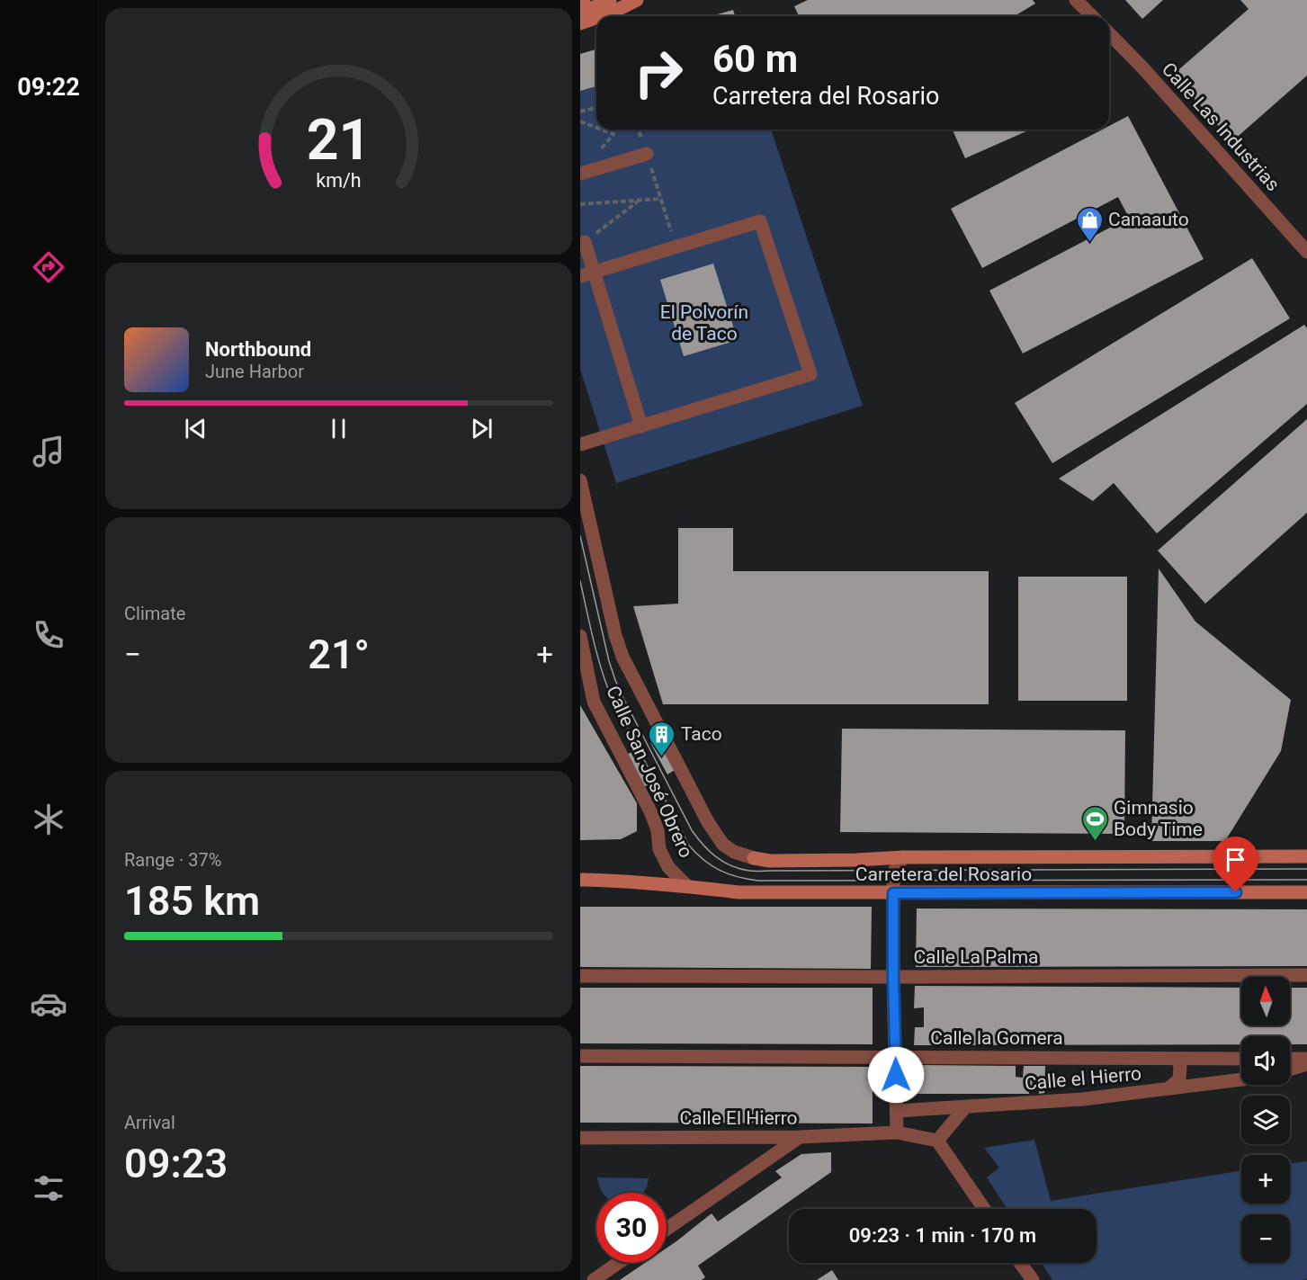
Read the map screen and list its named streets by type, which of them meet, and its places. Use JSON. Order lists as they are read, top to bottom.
{
  "streets": {
    "main road": ["Carretera del Rosario"],
    "street": [
      "Calle Las Industrias",
      "Calle San José Obrero",
      "Calle La Palma",
      "Calle la Gomera",
      "Calle el Hierro",
      "Calle El Hierro"
    ]
  },
  "crossings": [
    ["Calle San José Obrero", "Carretera del Rosario"]
  ],
  "parks": ["El Polvorín de Taco"],
  "places": {
    "shop": ["Canaauto"],
    "building": ["Taco"],
    "sports": ["Gimnasio Body Time"]
  },
  "north": "top",
  "page": {
    "tabs": "09:22",
    "turn": ["60 m", "Carretera del Rosario"],
    "song": ["Northbound", "June Harbor"],
    "tile": [
      "Climate",
      ["Range · 37%", "185 km"],
      ["Arrival", "09:23"]
    ],
    "heat": ["−", "21°", "+"],
    "map_buttons": ["+", "−"],
    "limit": "30",
    "trip": "09:23 · 1 min · 170 m",
    "gauge": ["21", "km/h"]
  }
}
